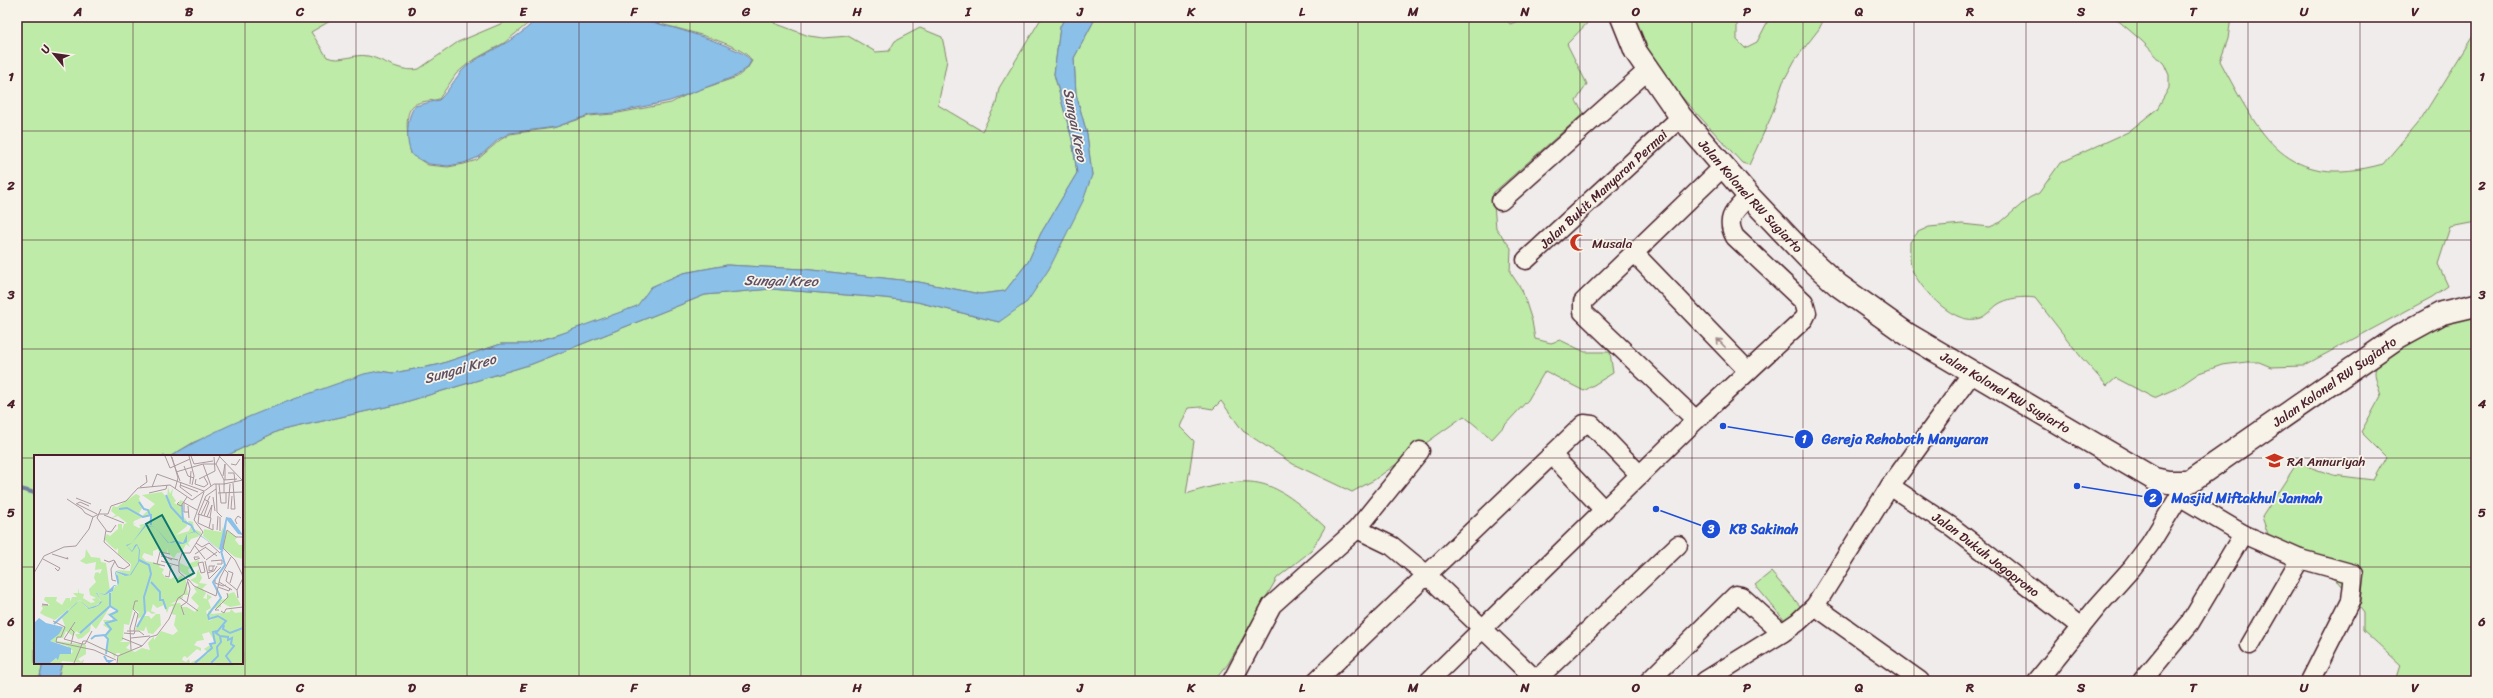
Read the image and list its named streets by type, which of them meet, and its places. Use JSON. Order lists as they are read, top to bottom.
{
  "streets": {
    "main road": ["Jalan Kolonel RW Sugiarto"],
    "street": ["Jalan Bukit Manyaran Permai", "Jalan Dukuh Jogoprono"]
  },
  "crossings": [
    ["Jalan Bukit Manyaran Permai", "Jalan Kolonel RW Sugiarto"]
  ],
  "water": ["Sungai Kreo"],
  "places": {
    "mosque": ["Musala"],
    "other": ["Gereja Rehoboth Manyaran", "Masjid Miftakhul Jannah", "KB Sakinah"],
    "school or university": ["RA Annuriyah"]
  },
  "north": "top left",
  "grid": {
    "columns": [
      "A",
      "B",
      "C",
      "D",
      "E",
      "F",
      "G",
      "H",
      "I",
      "J",
      "K",
      "L",
      "M",
      "N",
      "O",
      "P",
      "Q",
      "R",
      "S",
      "T",
      "U",
      "V"
    ],
    "rows": [
      "1",
      "2",
      "3",
      "4",
      "5",
      "6"
    ]
  }
}
